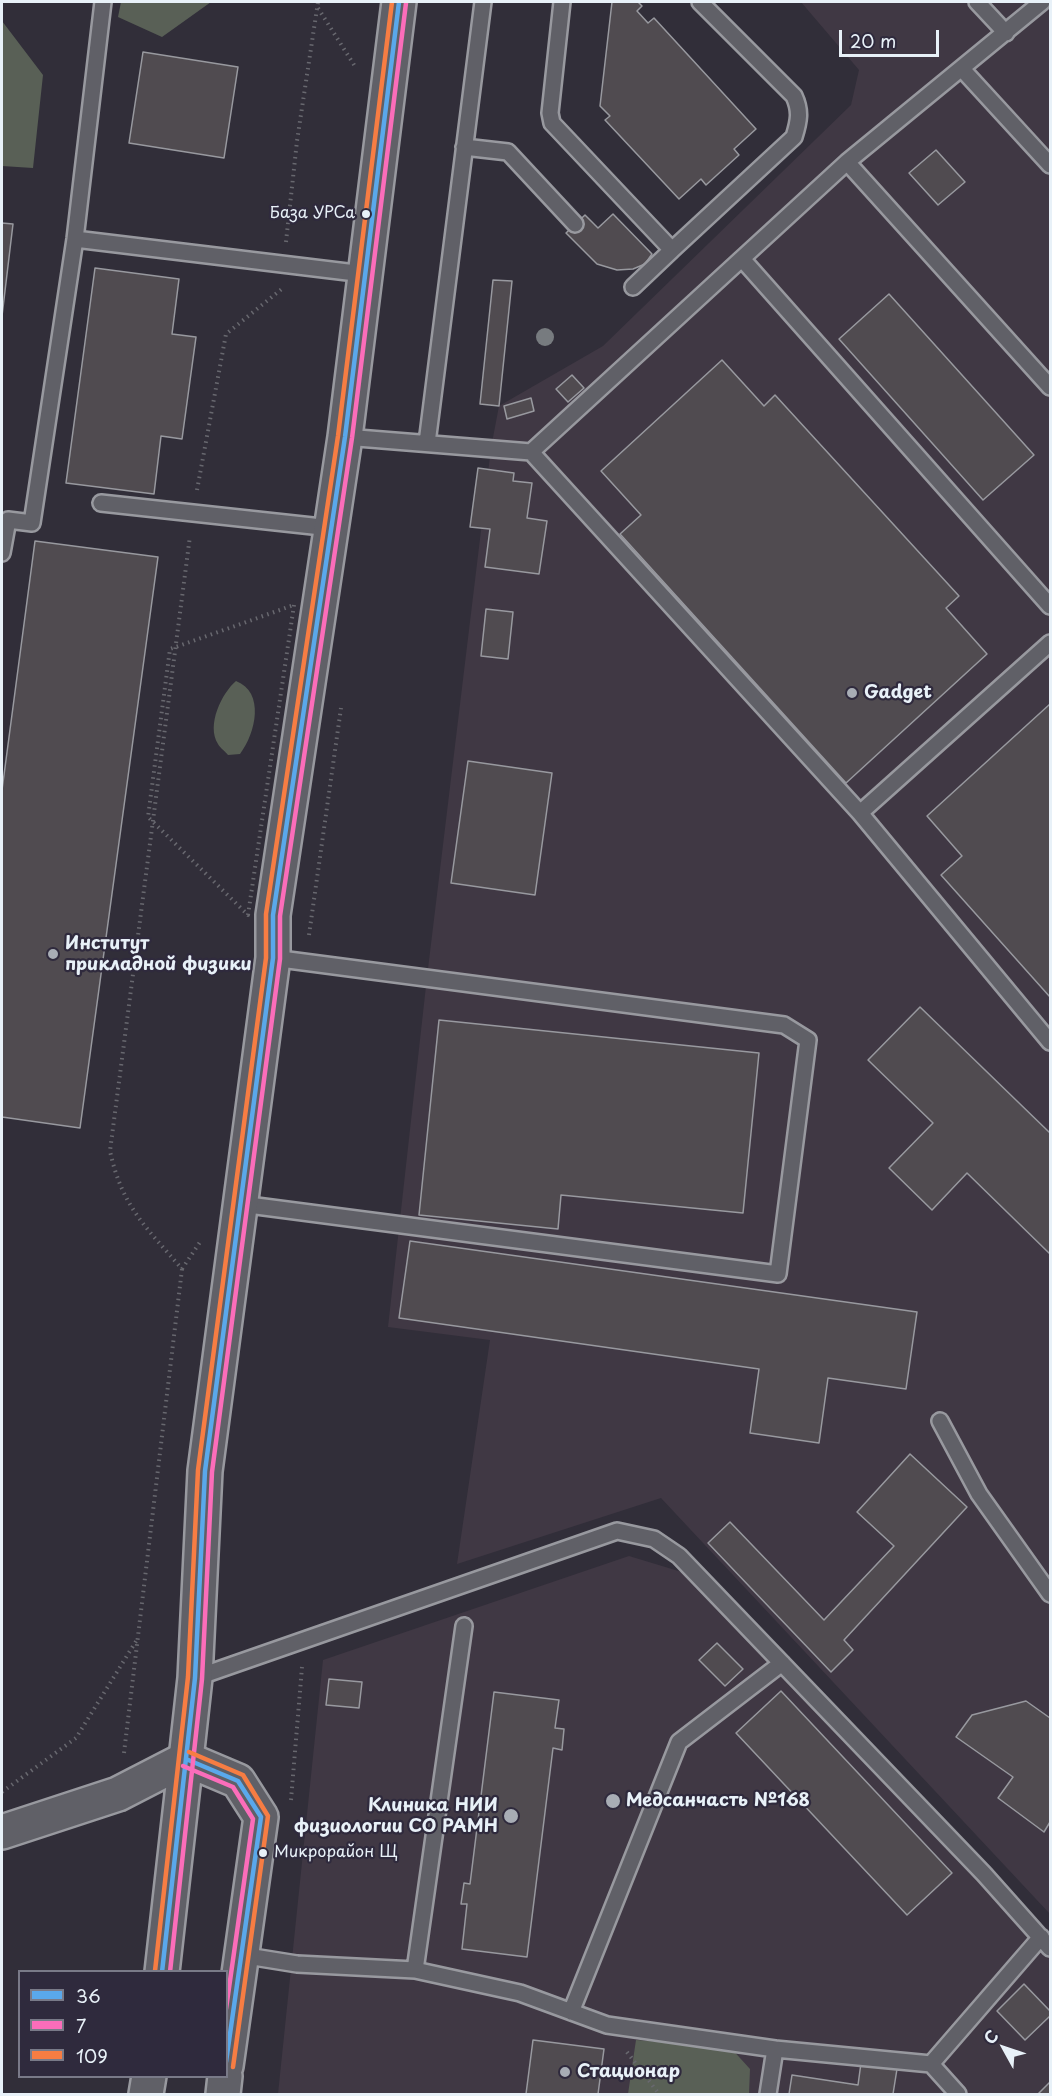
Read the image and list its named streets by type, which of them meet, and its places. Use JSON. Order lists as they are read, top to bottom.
{
  "places": [
    "База УРСа",
    "Gadget",
    "Институт прикладной физики",
    "Медсанчасть №168",
    "Клиника НИИ физиологии СО РАМН",
    "Микрорайон Щ",
    "Стационар"
  ],
  "lines": ["transit line 36", "transit line 109", "transit line 7"],
  "legend": ["36", "7", "109"],
  "scale_bar": "20 m",
  "north": "top left"
}
